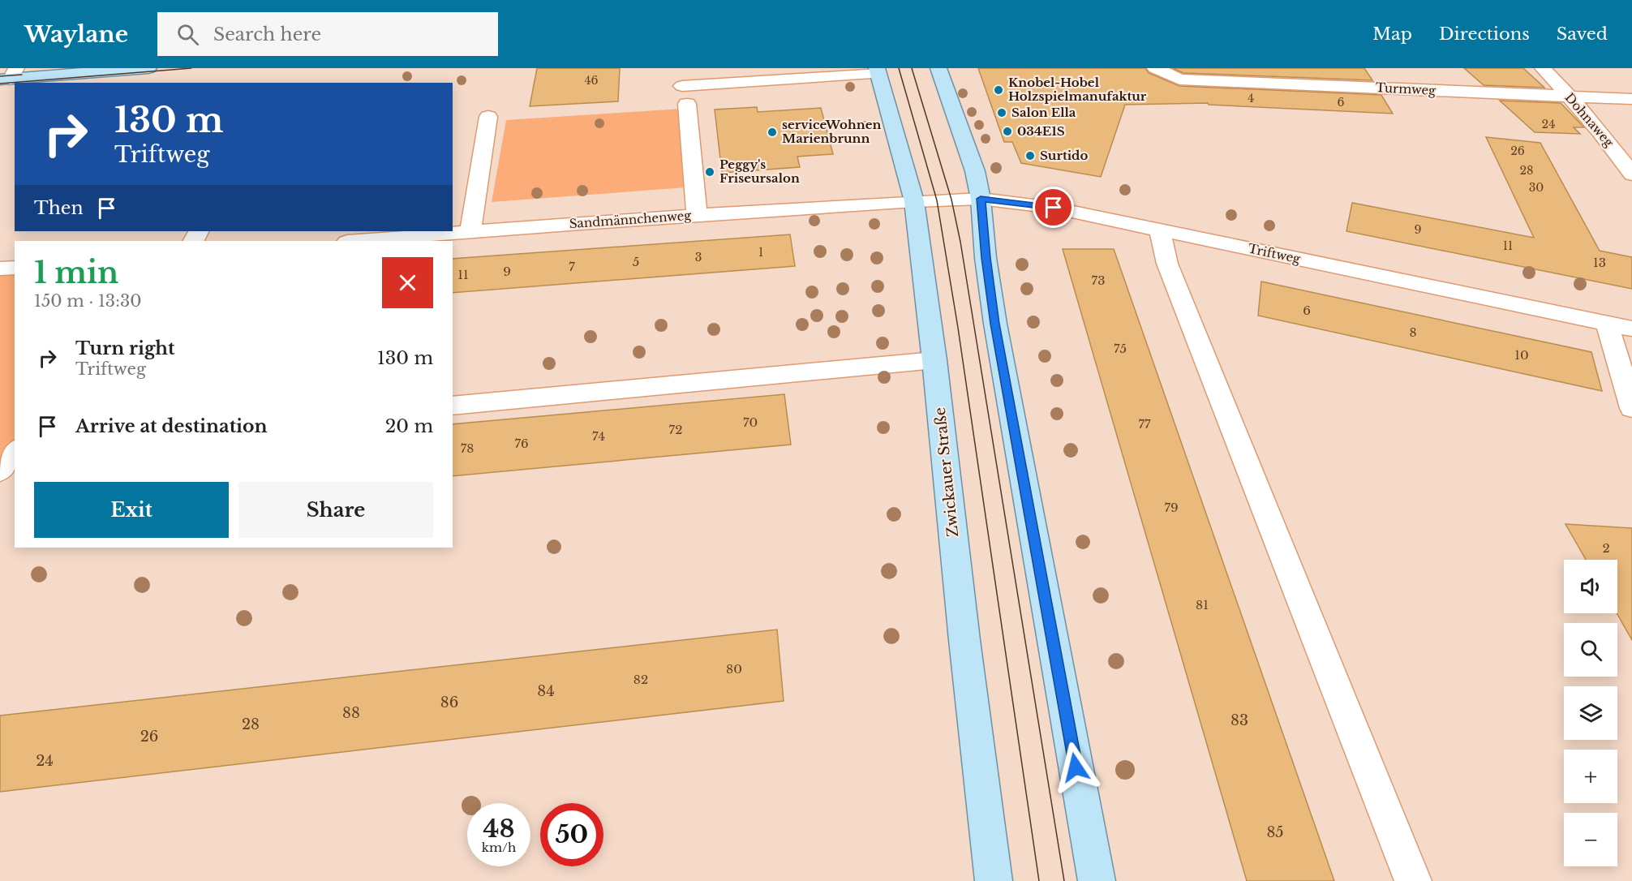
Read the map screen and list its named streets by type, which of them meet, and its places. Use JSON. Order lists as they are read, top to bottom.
{
  "streets": {
    "main road": ["Zwickauer Straße"],
    "street": [
      "Turmweg",
      "Dohnaweg",
      "Sandmännchenweg",
      "Triftweg"
    ]
  },
  "crossings": [
    ["Turmweg", "Dohnaweg"],
    ["Sandmännchenweg", "Triftweg"],
    ["Sandmännchenweg", "Zwickauer Straße"],
    ["Triftweg", "Zwickauer Straße"]
  ],
  "places": [
    "Knobel-Hobel Holzspielmanufaktur",
    "Salon Ella",
    "034E1S",
    "serviceWohnen Marienbrunn",
    "Surtido",
    "Peggy's Friseursalon"
  ],
  "house_numbers": [
    "46",
    "4",
    "6",
    "24",
    "26",
    "28",
    "30",
    "9",
    "11",
    "1",
    "3",
    "5",
    "13",
    "7",
    "9",
    "11",
    "73",
    "6",
    "8",
    "75",
    "10",
    "70",
    "77",
    "72",
    "74",
    "76",
    "78",
    "79",
    "2",
    "81",
    "80",
    "82",
    "84",
    "86",
    "88",
    "83",
    "28",
    "26",
    "24",
    "85"
  ],
  "page": {
    "header": "Waylane",
    "search": "Search here",
    "nav": ["Map", "Directions", "Saved"],
    "turn": ["130 m", "Triftweg"],
    "then": "Then",
    "heading": ["1 min", "150 m · 13:30"],
    "list": [
      {
        "name": "Turn right",
        "note": "Triftweg",
        "value": "130 m"
      },
      {
        "name": "Arrive at destination",
        "value": "20 m"
      }
    ],
    "buttons": ["Exit", "Share"],
    "map_buttons": ["+", "−"],
    "speed": "48 km/h",
    "limit": "50"
  }
}
